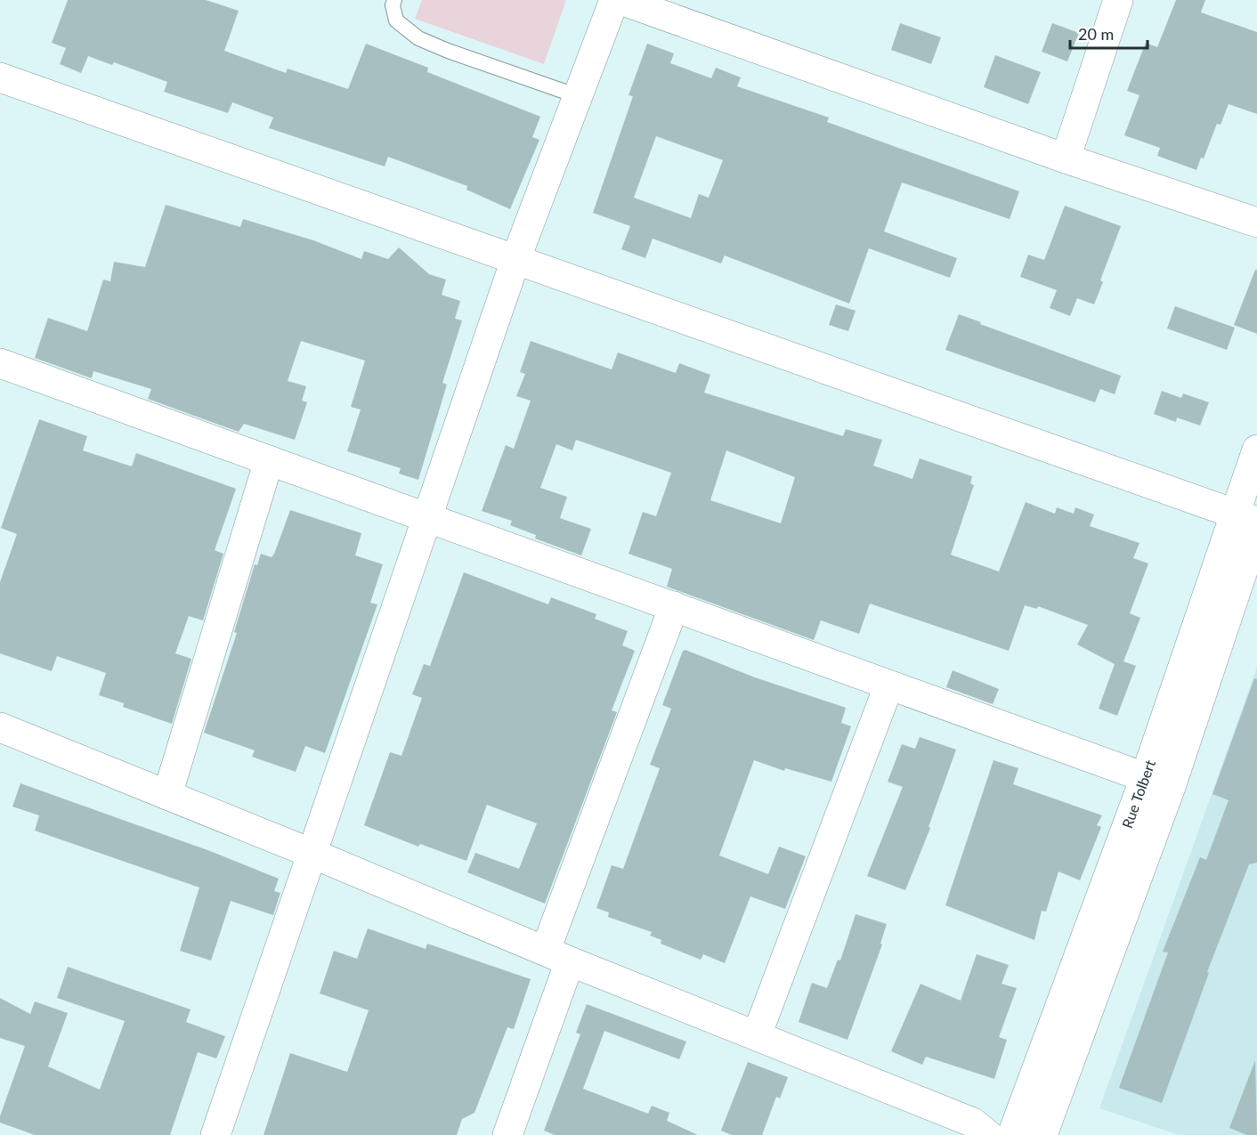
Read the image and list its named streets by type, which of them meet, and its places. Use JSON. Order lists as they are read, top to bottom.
{
  "streets": {
    "street": ["Rue Tolbert"]
  },
  "scale_bar": "20 m"
}
